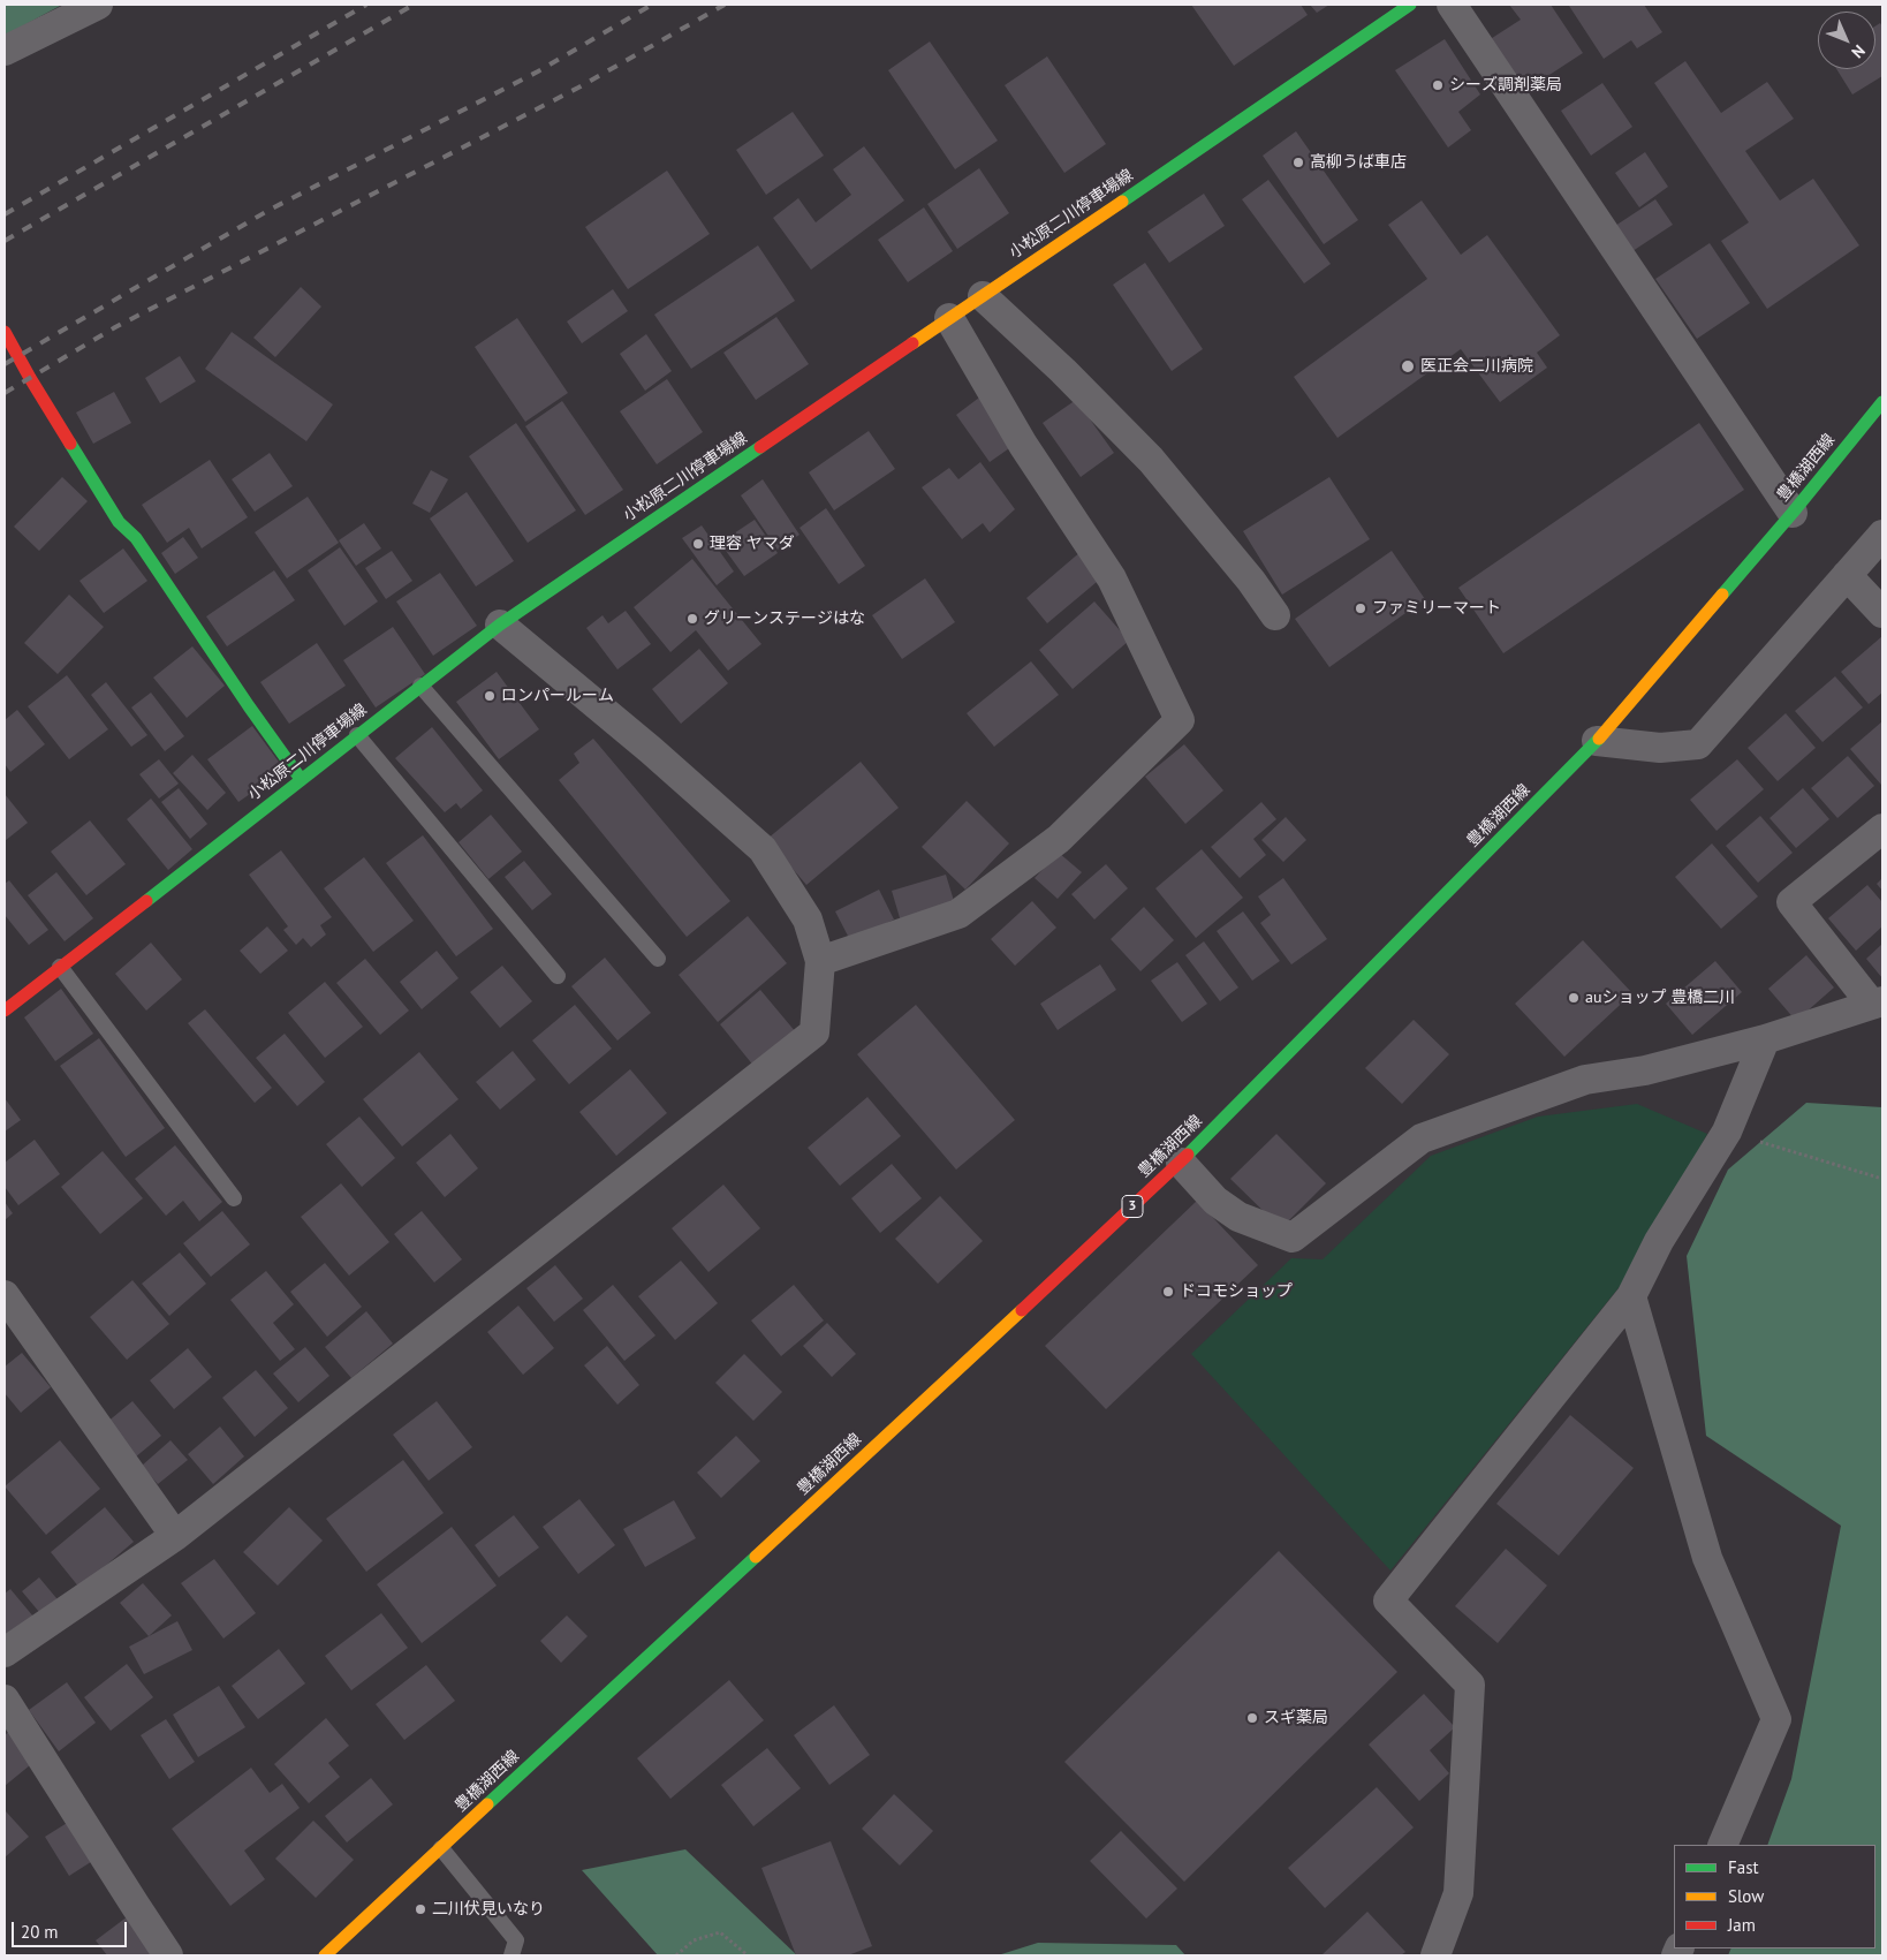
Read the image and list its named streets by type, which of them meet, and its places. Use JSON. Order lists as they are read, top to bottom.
{
  "streets": {
    "main road": ["小松原二川停車場線", "豊橋湖西線", "3"]
  },
  "places": [
    "シーズ調剤薬局",
    "高柳うば車店",
    "医正会二川病院",
    "理容 ヤマダ",
    "ファミリーマート",
    "グリーンステージはな",
    "ロンパールーム",
    "auショップ 豊橋二川",
    "ドコモショップ",
    "スギ薬局",
    "二川伏見いなり"
  ],
  "legend": ["Fast", "Slow", "Jam"],
  "scale_bar": "20 m",
  "north": "bottom right"
}
